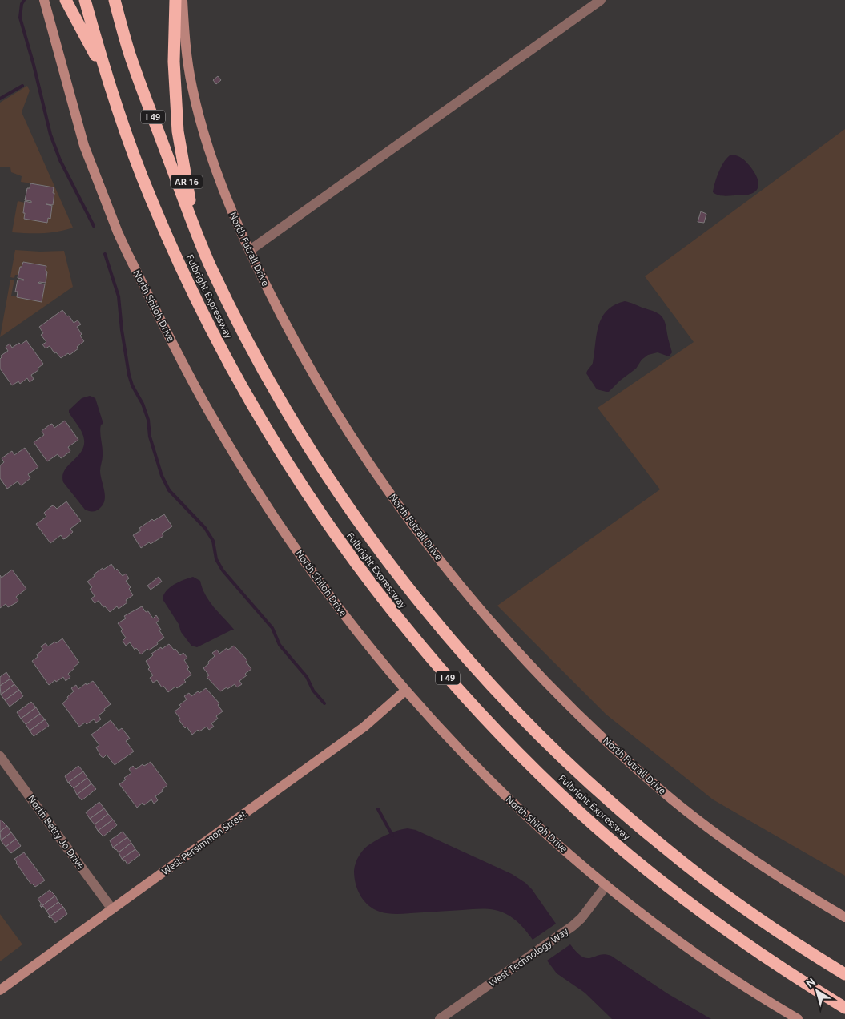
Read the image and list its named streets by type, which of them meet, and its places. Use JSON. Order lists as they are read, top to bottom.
{
  "streets": {
    "highway": ["I 49", "AR 16", "Fulbright Expressway"],
    "main road": ["North Futrall Drive", "North Shiloh Drive", "West Persimmon Street"],
    "street": ["North Betty Jo Drive", "West Technology Way"]
  },
  "crossings": [
    ["AR 16", "Fulbright Expressway"],
    ["North Shiloh Drive", "West Persimmon Street"],
    ["North Shiloh Drive", "West Technology Way"],
    ["North Betty Jo Drive", "West Persimmon Street"]
  ],
  "north": "top left"
}
